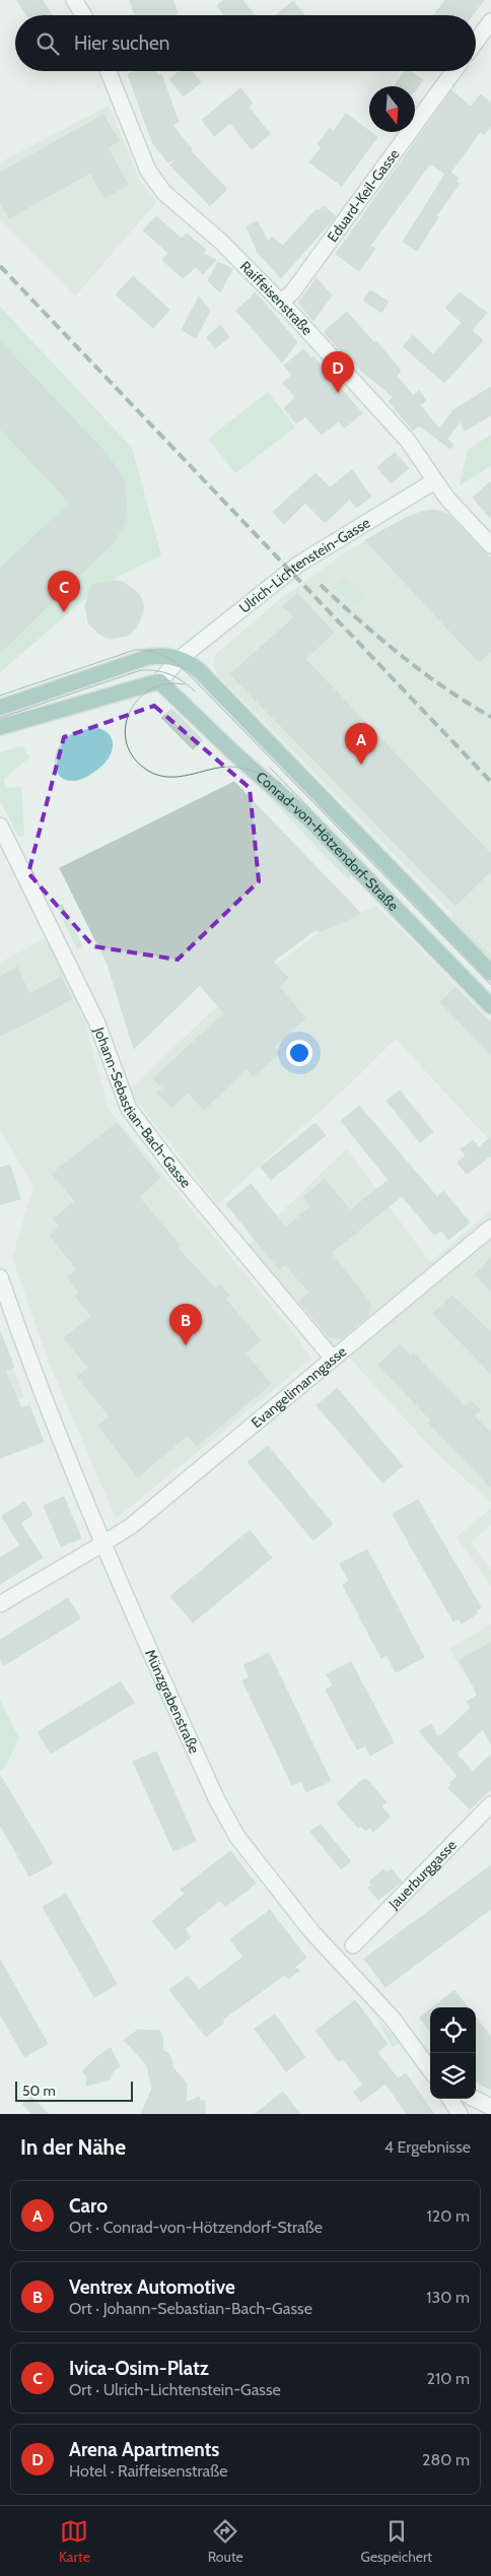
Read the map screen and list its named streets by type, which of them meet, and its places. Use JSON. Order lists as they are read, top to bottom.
{
  "streets": {
    "main road": ["Conrad-von-Hötzendorf-Straße"],
    "street": [
      "Eduard-Keil-Gasse",
      "Raiffeisenstraße",
      "Ulrich-Lichtenstein-Gasse",
      "Johann-Sebastian-Bach-Gasse",
      "Evangelimanngasse",
      "Münzgrabenstraße",
      "Jauerburggasse"
    ]
  },
  "crossings": [
    ["Eduard-Keil-Gasse", "Raiffeisenstraße"],
    ["Raiffeisenstraße", "Ulrich-Lichtenstein-Gasse"],
    ["Ulrich-Lichtenstein-Gasse", "Conrad-von-Hötzendorf-Straße"],
    ["Johann-Sebastian-Bach-Gasse", "Evangelimanngasse"],
    ["Evangelimanngasse", "Münzgrabenstraße"]
  ],
  "scale_bar": "50 m",
  "north": "bottom",
  "page": {
    "search": "Hier suchen",
    "pins": [
      "D",
      "C",
      "A",
      "B"
    ],
    "scale": "50 m",
    "heading": ["In der Nähe", "4 Ergebnisse"],
    "list": [
      {
        "mark": "A",
        "name": "Caro",
        "note": "Ort · Conrad-von-Hötzendorf-Straße",
        "value": "120 m"
      },
      {
        "mark": "B",
        "name": "Ventrex Automotive",
        "note": "Ort · Johann-Sebastian-Bach-Gasse",
        "value": "130 m"
      },
      {
        "mark": "C",
        "name": "Ivica-Osim-Platz",
        "note": "Ort · Ulrich-Lichtenstein-Gasse",
        "value": "210 m"
      },
      {
        "mark": "D",
        "name": "Arena Apartments",
        "note": "Hotel · Raiffeisenstraße",
        "value": "280 m"
      }
    ],
    "nav": ["Karte", "Route", "Gespeichert"]
  }
}
